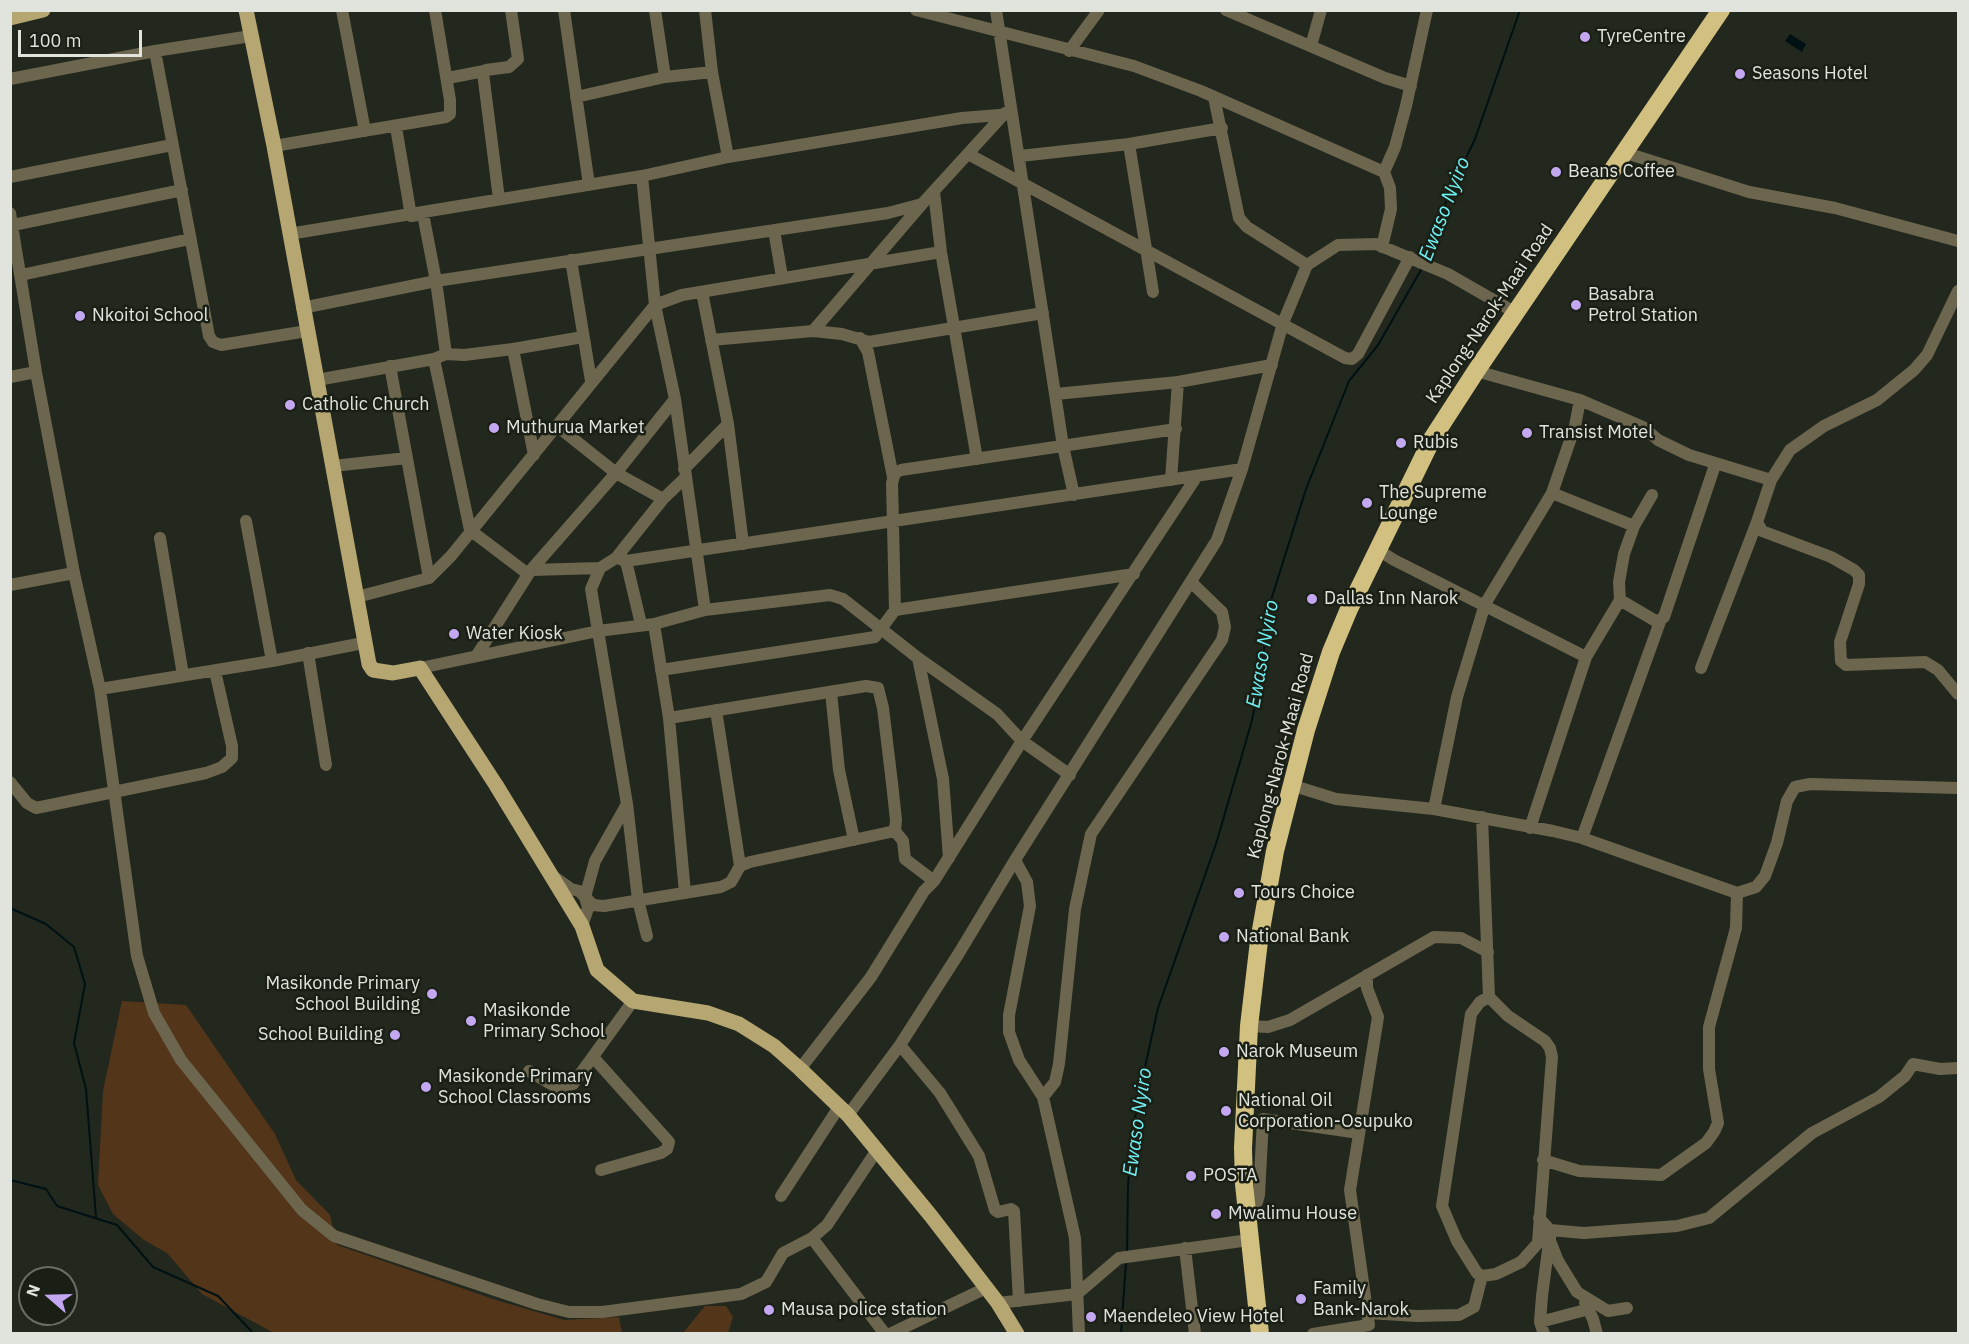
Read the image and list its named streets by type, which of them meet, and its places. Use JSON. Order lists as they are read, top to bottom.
{
  "streets": {
    "highway": ["Kaplong-Narok-Maai Road"]
  },
  "water": ["Ewaso Nyiro"],
  "places": [
    "TyreCentre",
    "Seasons Hotel",
    "Beans Coffee",
    "Basabra Petrol Station",
    "Nkoitoi School",
    "Catholic Church",
    "Muthurua Market",
    "Transist Motel",
    "Rubis",
    "The Supreme Lounge",
    "Dallas Inn Narok",
    "Water Kiosk",
    "Tours Choice",
    "National Bank",
    "Masikonde Primary School Building",
    "Masikonde Primary School",
    "School Building",
    "Narok Museum",
    "Masikonde Primary School Classrooms",
    "National Oil Corporation-Osupuko",
    "POSTA",
    "Mwalimu House",
    "Family Bank-Narok",
    "Mausa police station",
    "Maendeleo View Hotel"
  ],
  "scale_bar": "100 m",
  "north": "left"
}
